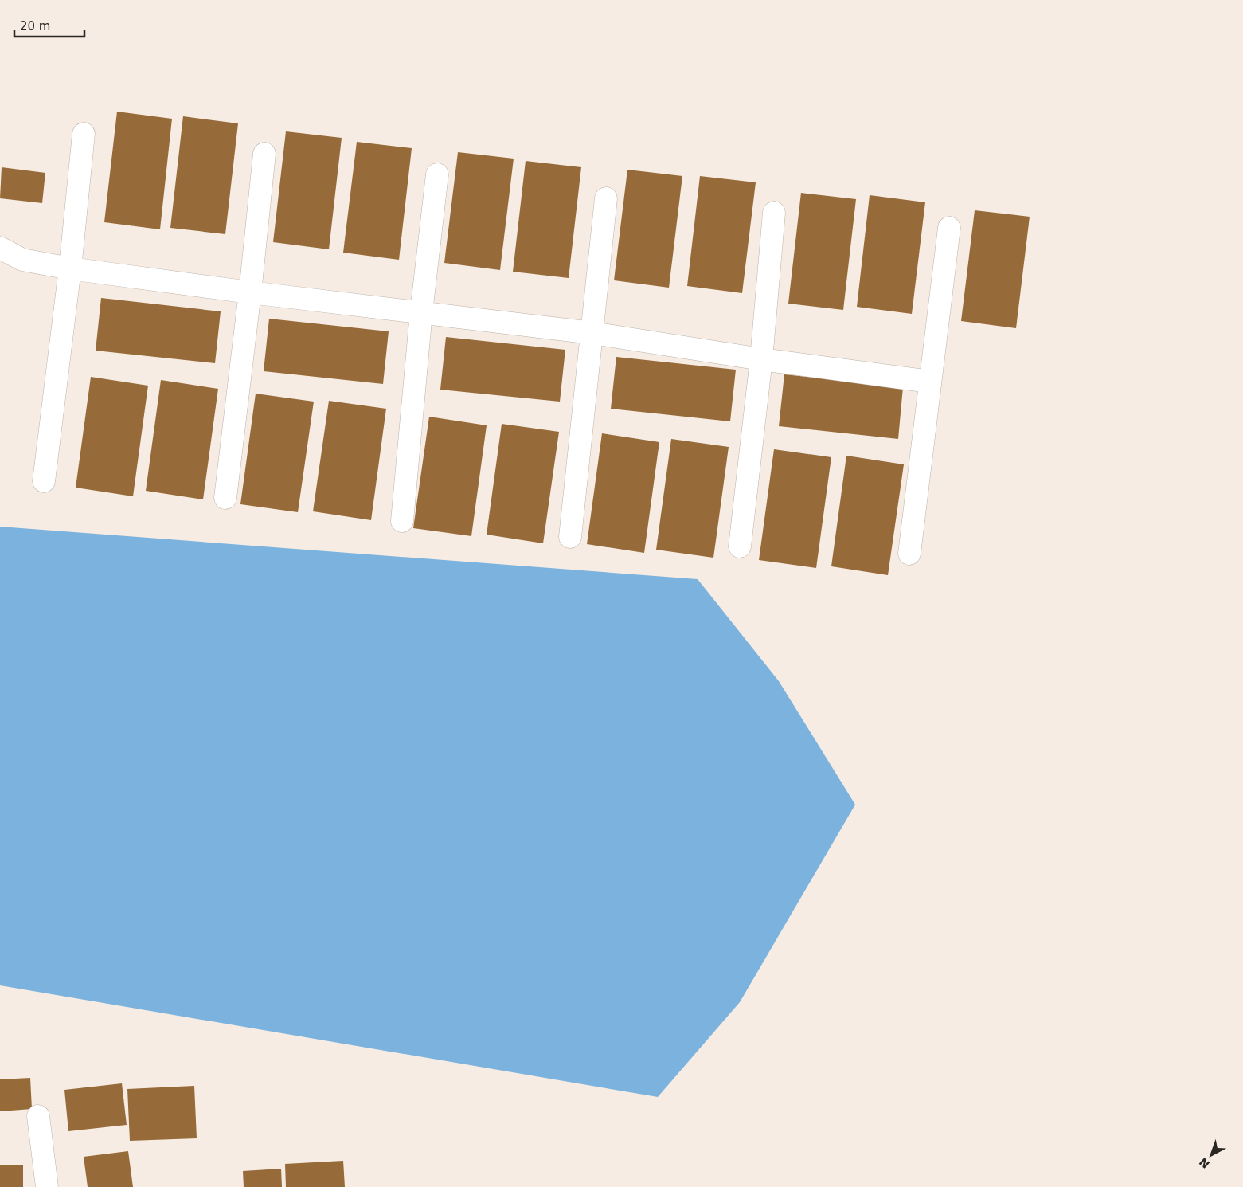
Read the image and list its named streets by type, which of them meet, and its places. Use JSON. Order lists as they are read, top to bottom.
{
  "scale_bar": "20 m",
  "north": "bottom left"
}
